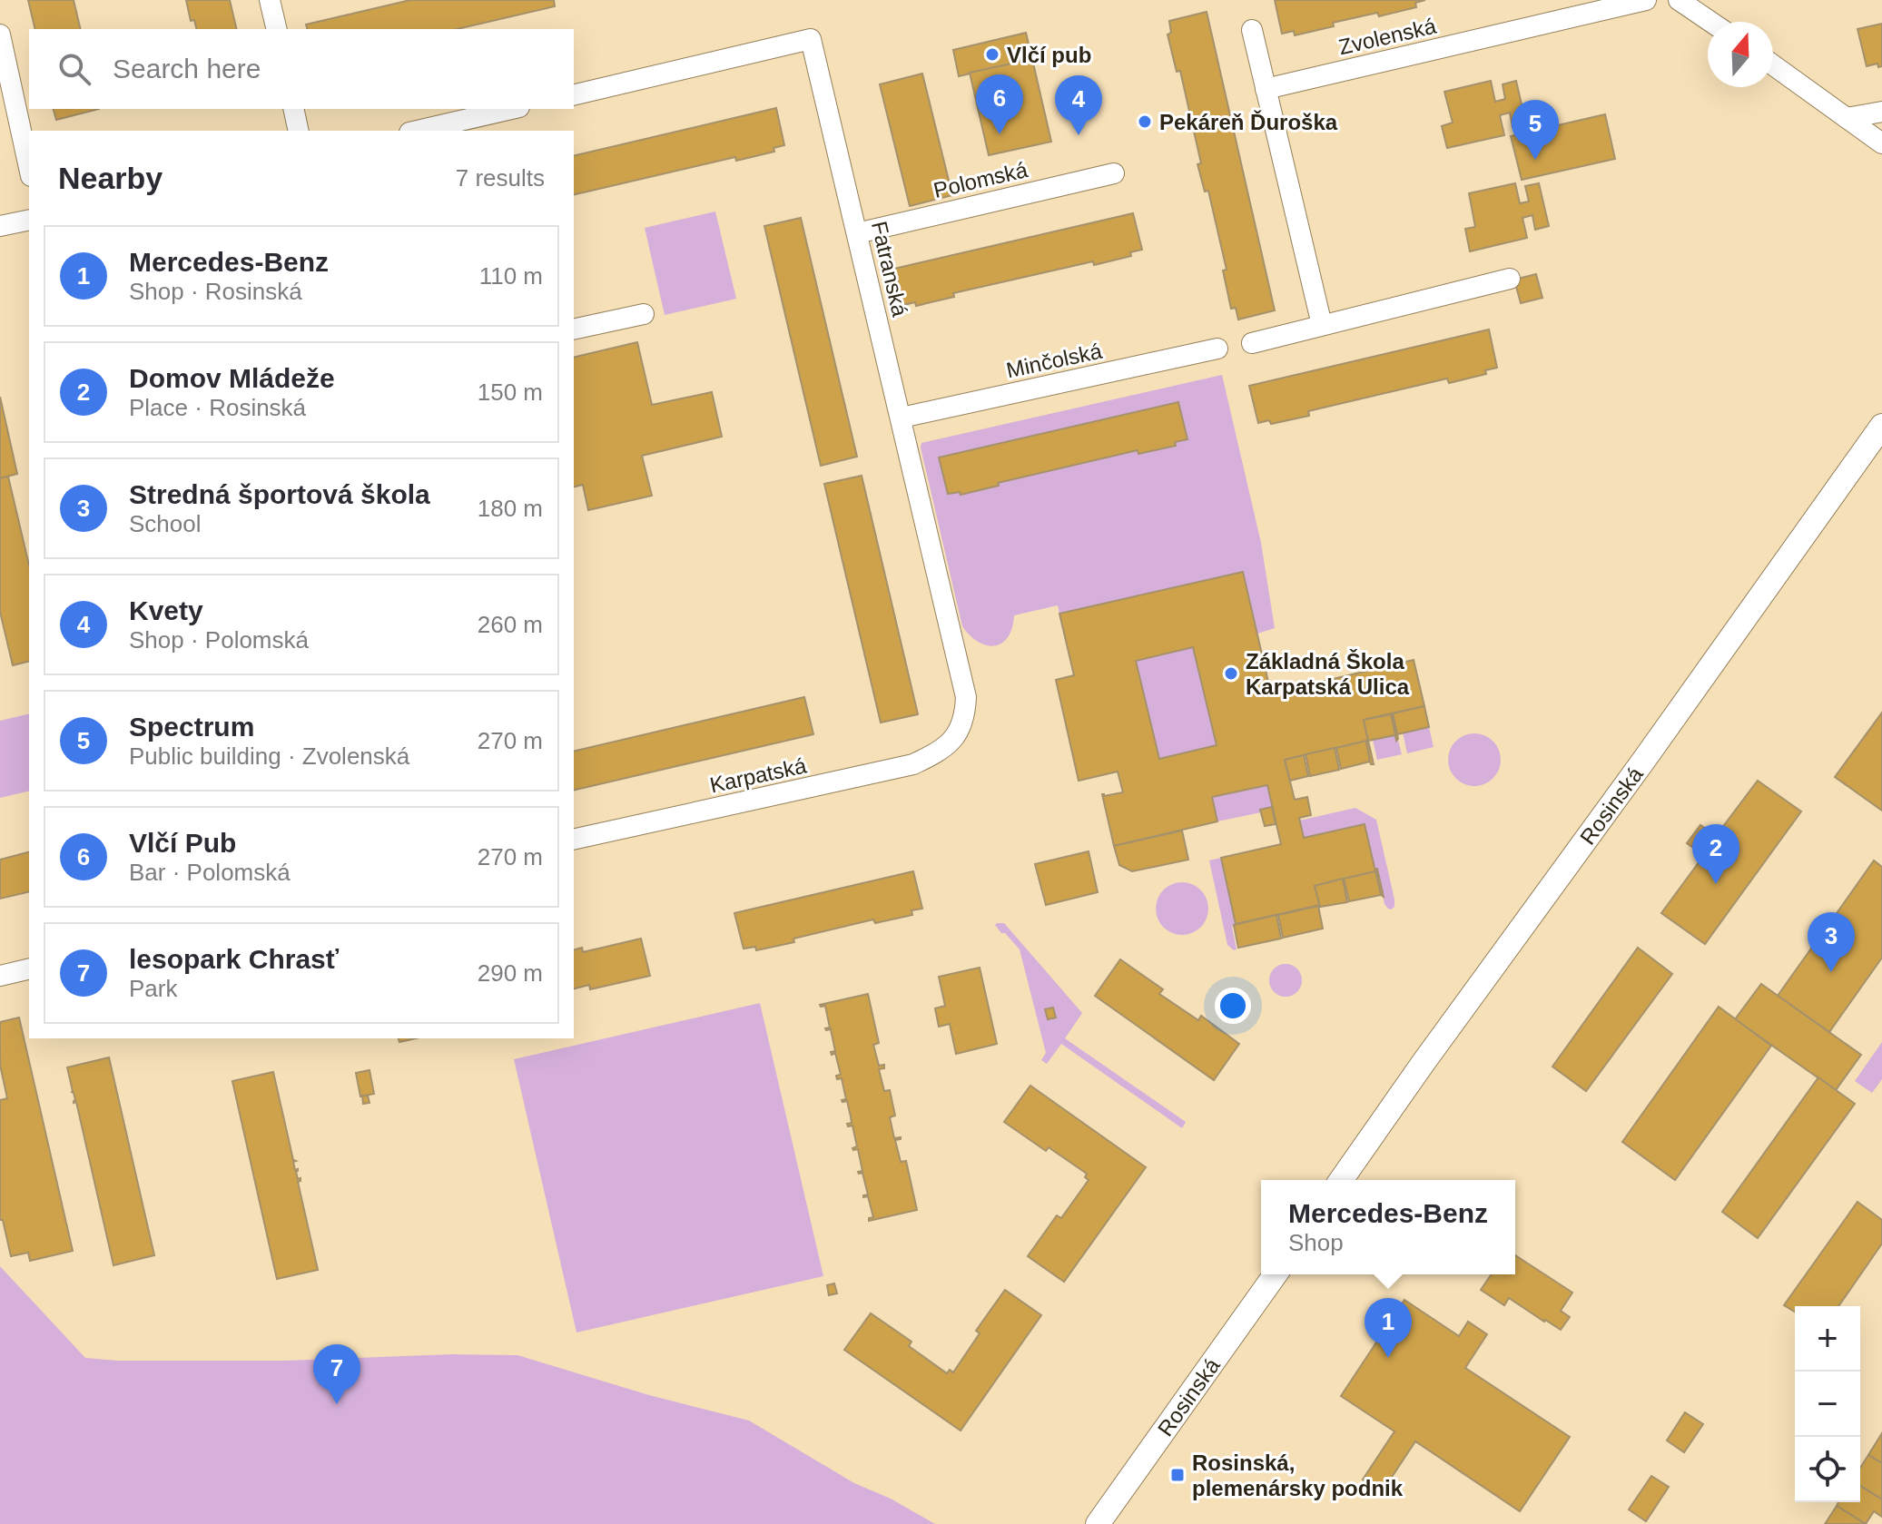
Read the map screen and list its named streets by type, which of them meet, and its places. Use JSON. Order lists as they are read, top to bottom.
{
  "streets": {
    "street": [
      "Zvolenská",
      "Polomská",
      "Fatranská",
      "Minčolská",
      "Karpatská",
      "Rosinská"
    ]
  },
  "crossings": [
    ["Polomská", "Fatranská"],
    ["Fatranská", "Minčolská"],
    ["Fatranská", "Karpatská"]
  ],
  "places": {
    "other": ["Vlčí pub", "Pekáreň Ďuroška", "Základná Škola Karpatská Ulica"],
    "transit": ["Rosinská, plemenársky podnik"]
  },
  "north": "top",
  "page": {
    "search": "Search here",
    "pins": [
      "6",
      "4",
      "5",
      "2",
      "3",
      "1",
      "7"
    ],
    "heading": ["Nearby", "7 results"],
    "list": [
      {
        "mark": "1",
        "name": "Mercedes-Benz",
        "note": "Shop · Rosinská",
        "value": "110 m"
      },
      {
        "mark": "2",
        "name": "Domov Mládeže",
        "note": "Place · Rosinská",
        "value": "150 m"
      },
      {
        "mark": "3",
        "name": "Stredná športová škola",
        "note": "School",
        "value": "180 m"
      },
      {
        "mark": "4",
        "name": "Kvety",
        "note": "Shop · Polomská",
        "value": "260 m"
      },
      {
        "mark": "5",
        "name": "Spectrum",
        "note": "Public building · Zvolenská",
        "value": "270 m"
      },
      {
        "mark": "6",
        "name": "Vlčí Pub",
        "note": "Bar · Polomská",
        "value": "270 m"
      },
      {
        "mark": "7",
        "name": "lesopark Chrasť",
        "note": "Park",
        "value": "290 m"
      }
    ],
    "popup": ["Mercedes-Benz", "Shop"],
    "map_buttons": ["+", "−"]
  }
}
